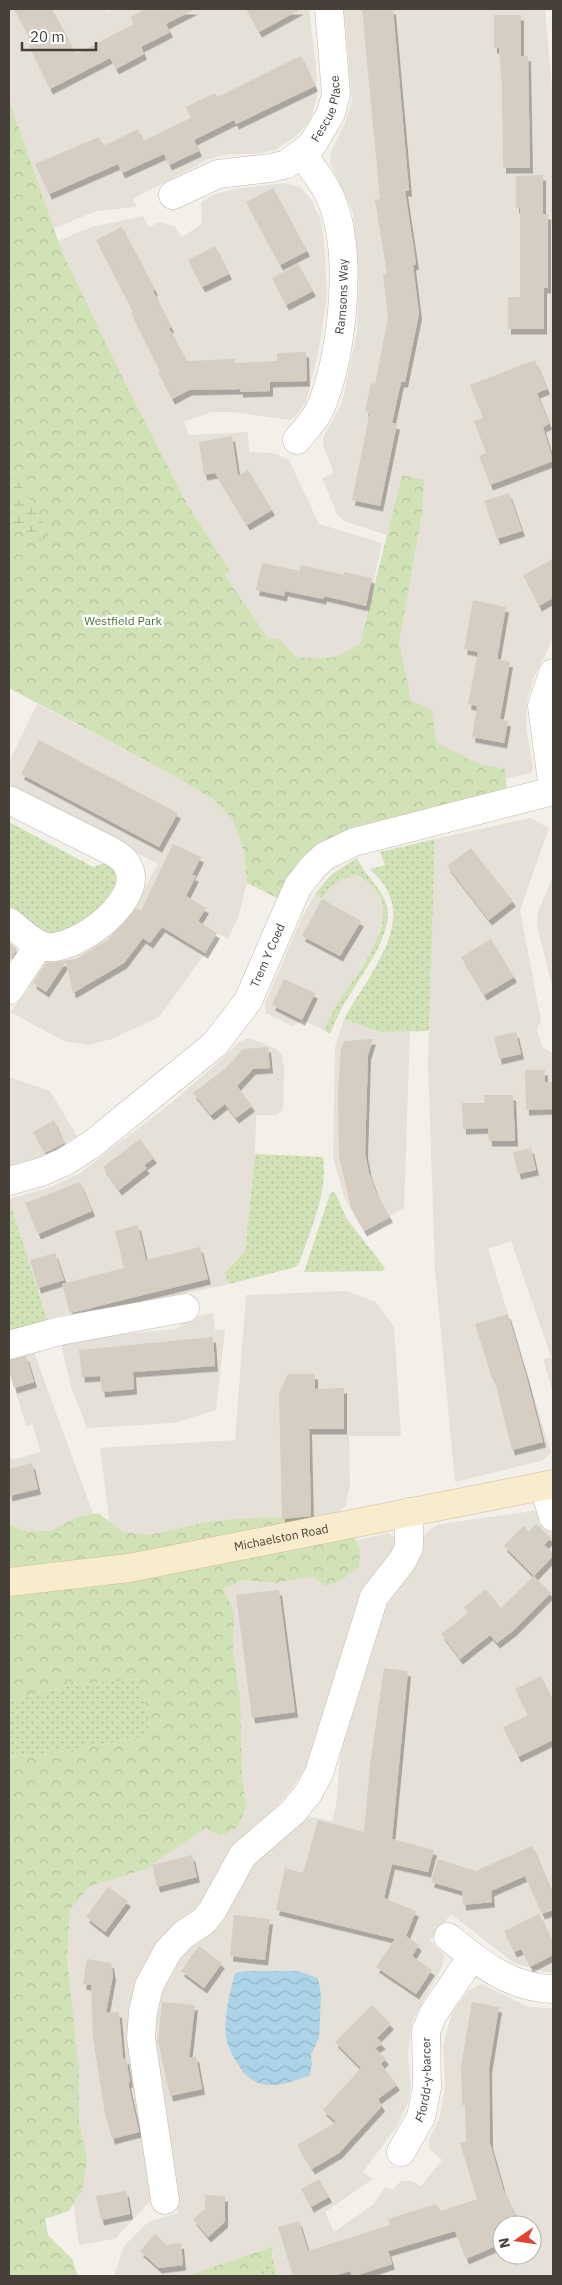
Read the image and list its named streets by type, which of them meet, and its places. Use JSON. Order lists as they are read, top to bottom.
{
  "streets": {
    "street": [
      "Fescue Place",
      "Ramsons Way",
      "Trem Y Coed",
      "Michaelston Road",
      "Ffordd-y-barcer"
    ]
  },
  "crossings": [
    ["Fescue Place", "Ramsons Way"]
  ],
  "parks": ["Westfield Park"],
  "scale_bar": "20 m",
  "north": "left"
}
